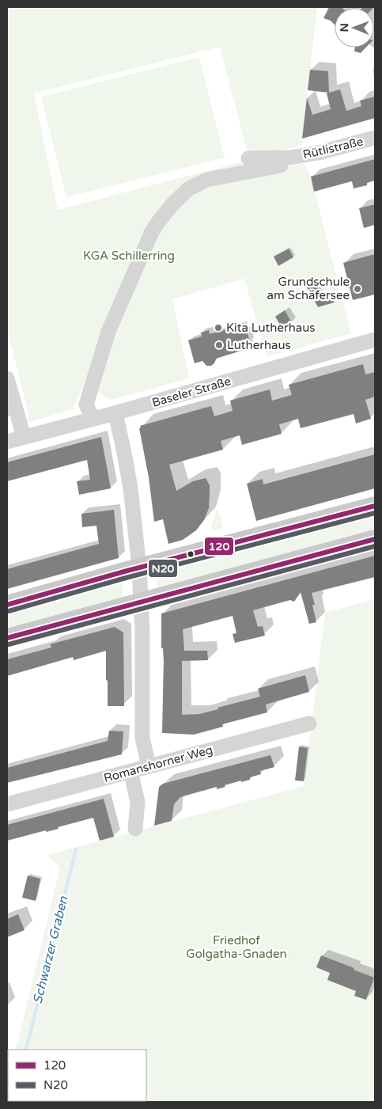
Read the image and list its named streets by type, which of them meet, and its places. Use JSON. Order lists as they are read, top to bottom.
{
  "streets": {
    "street": ["Rütlistraße", "Baseler Straße", "Romanshorner Weg"]
  },
  "water": ["Schwarzer Graben"],
  "parks": ["KGA Schillerring", "Friedhof Golgatha-Gnaden"],
  "places": ["Grundschule am Schäfersee", "Kita Lutherhaus", "Lutherhaus"],
  "lines": ["transit line 120", "transit line N20"],
  "legend": ["120", "N20"],
  "north": "left"
}
